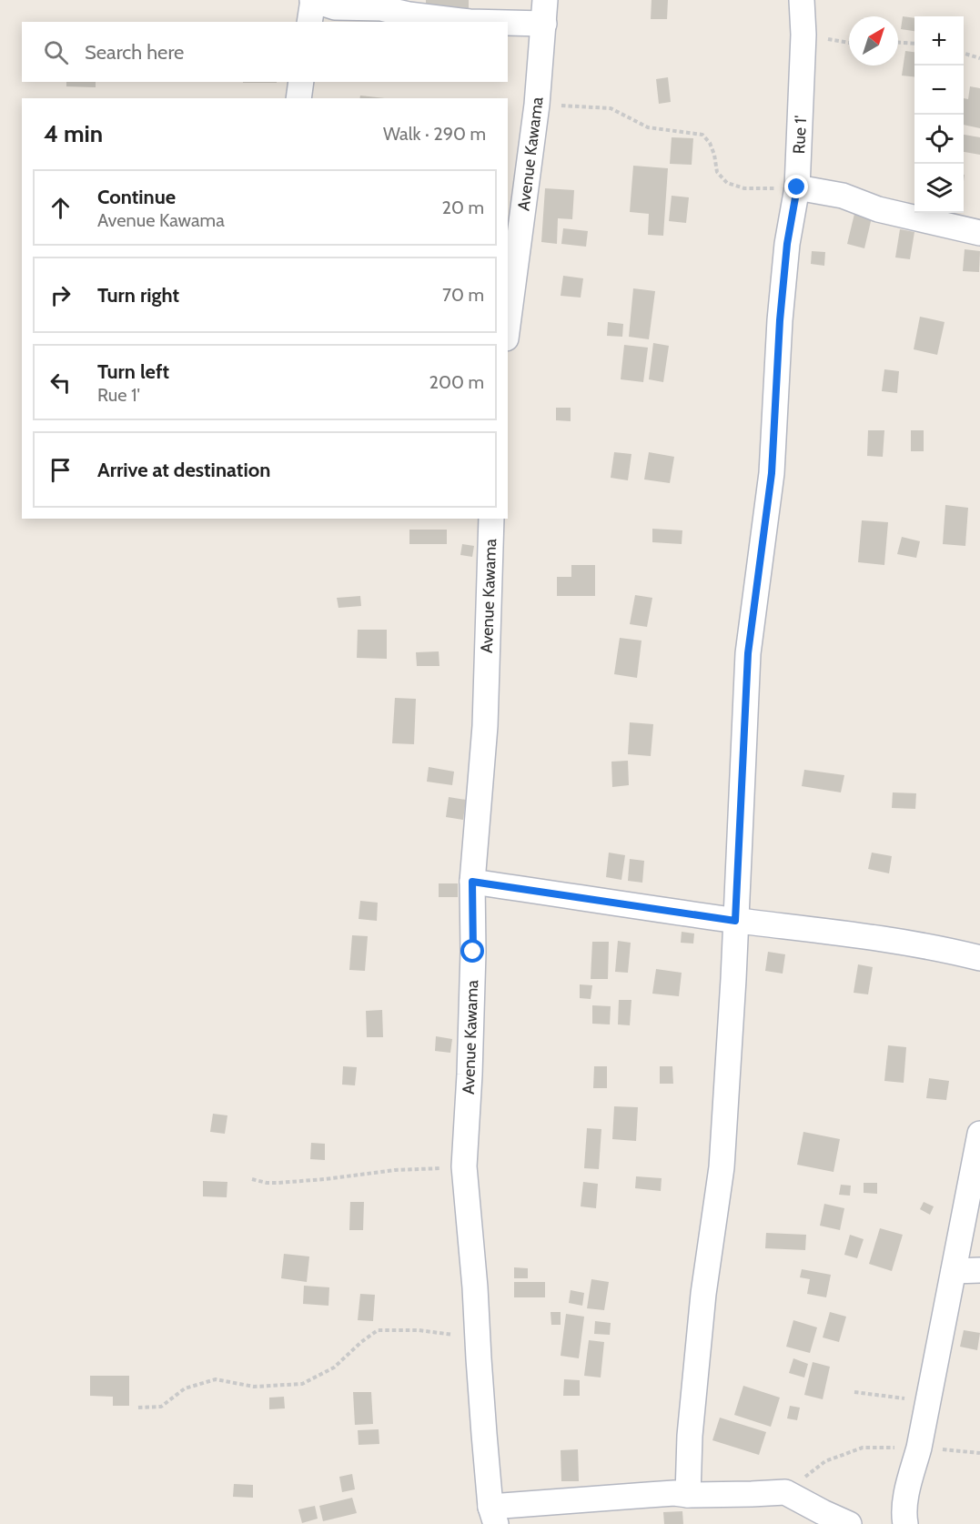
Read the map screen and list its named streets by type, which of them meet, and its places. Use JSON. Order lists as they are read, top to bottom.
{
  "streets": {
    "street": ["Rue 1'", "Avenue Kawama"]
  },
  "north": "top right",
  "page": {
    "map_buttons": ["+", "−"],
    "search": "Search here",
    "heading": ["4 min", "Walk · 290 m"],
    "list": [
      ["Continue", "Avenue Kawama", "20 m"],
      ["Turn right", "70 m"],
      ["Turn left", "Rue 1'", "200 m"],
      "Arrive at destination"
    ]
  }
}
